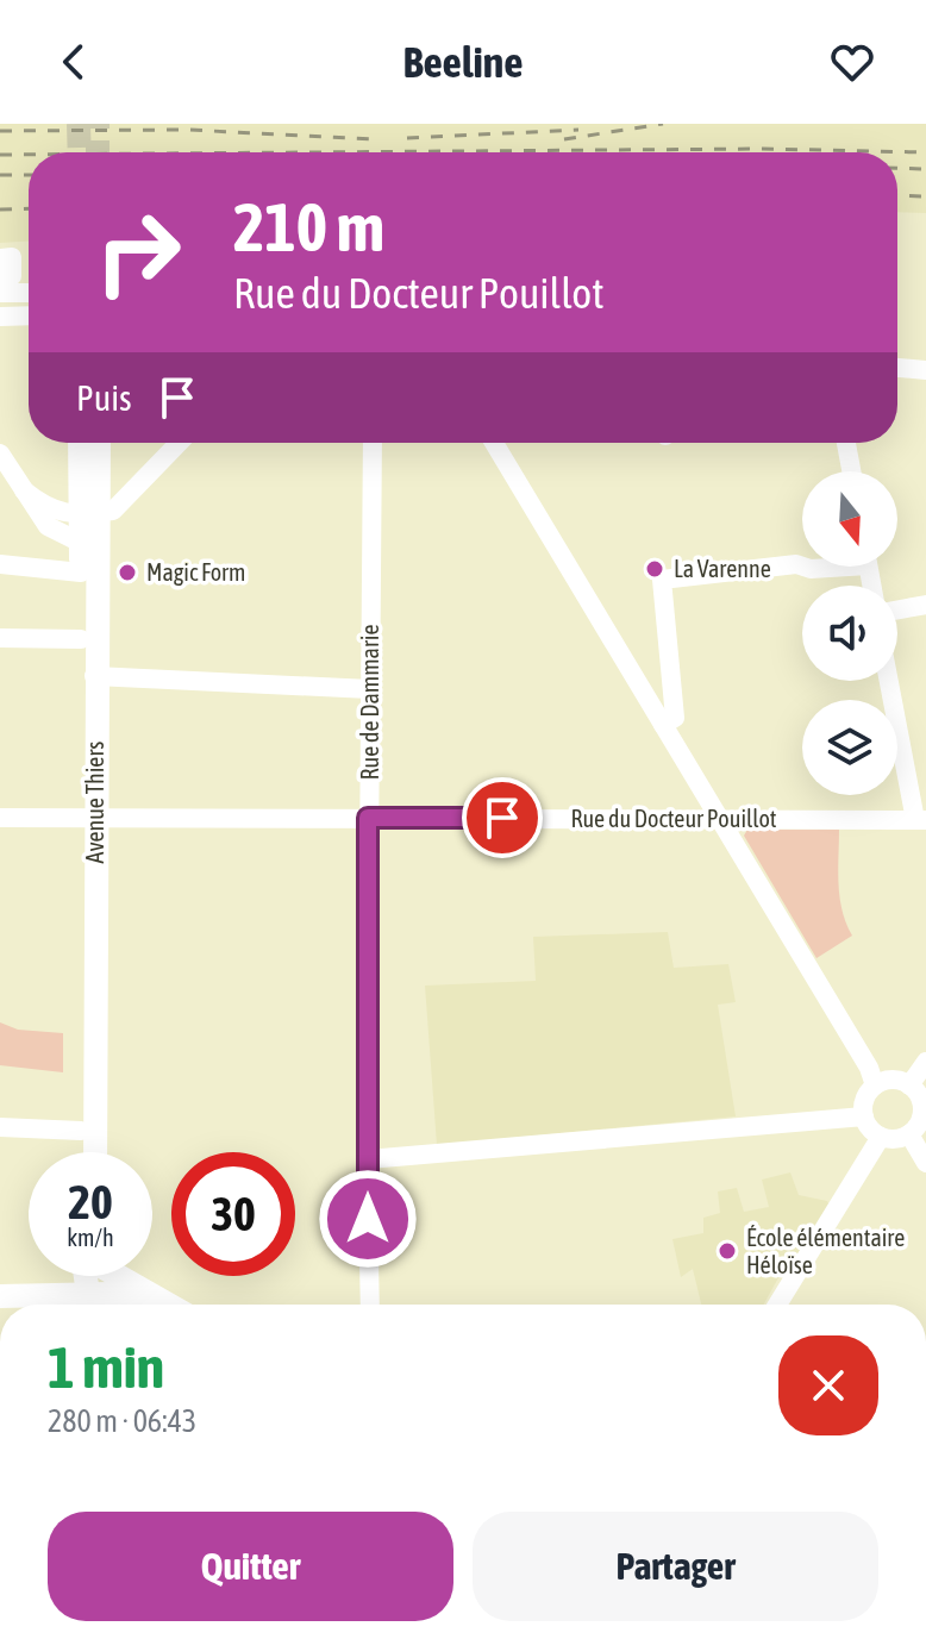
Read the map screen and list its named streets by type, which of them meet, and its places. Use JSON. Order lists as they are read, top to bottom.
{
  "streets": {
    "main road": ["Avenue Thiers"],
    "street": ["Rue de Dammarie", "Rue du Docteur Pouillot"]
  },
  "crossings": [
    ["Rue de Dammarie", "Rue du Docteur Pouillot"],
    ["Avenue Thiers", "Rue du Docteur Pouillot"]
  ],
  "places": ["La Varenne", "Magic Form", "École élémentaire Héloïse"],
  "north": "bottom",
  "page": {
    "header": "Beeline",
    "turn": ["210 m", "Rue du Docteur Pouillot"],
    "then": "Puis",
    "speed": "20 km/h",
    "limit": "30",
    "heading": ["1 min", "280 m · 06:43"],
    "buttons": ["Quitter", "Partager"]
  }
}
